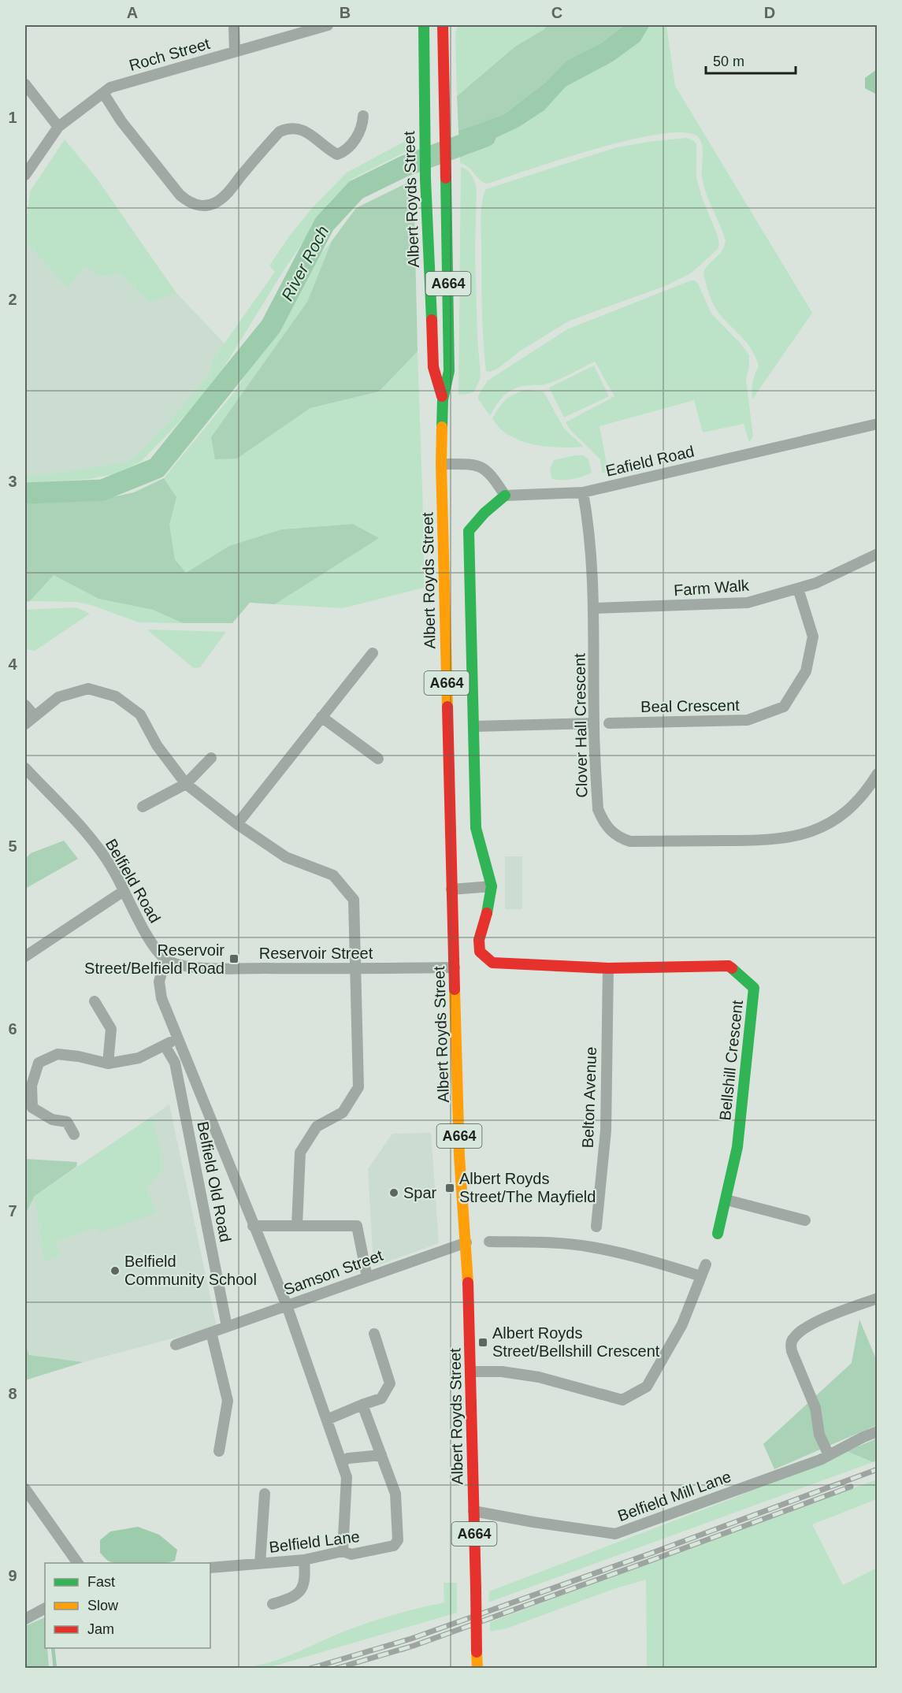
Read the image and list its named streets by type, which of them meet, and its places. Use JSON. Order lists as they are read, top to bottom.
{
  "streets": {
    "main road": ["Albert Royds Street", "A664", "Bellshill Crescent"],
    "street": [
      "Roch Street",
      "Eafield Road",
      "Farm Walk",
      "Beal Crescent",
      "Clover Hall Crescent",
      "Belfield Road",
      "Reservoir Street",
      "Belton Avenue",
      "Belfield Old Road",
      "Samson Street",
      "Belfield Mill Lane",
      "Belfield Lane"
    ]
  },
  "crossings": [
    ["Albert Royds Street", "Reservoir Street"],
    ["Albert Royds Street", "Samson Street"],
    ["Albert Royds Street", "Belfield Mill Lane"],
    ["Eafield Road", "Clover Hall Crescent"],
    ["Farm Walk", "Beal Crescent"],
    ["Farm Walk", "Clover Hall Crescent"],
    ["Belfield Road", "Reservoir Street"],
    ["Bellshill Crescent", "Belton Avenue"],
    ["Belfield Old Road", "Samson Street"]
  ],
  "water": ["River Roch"],
  "places": {
    "transit": ["Reservoir Street/Belfield Road", "Albert Royds Street/The Mayfield", "Albert Royds Street/Bellshill Crescent"],
    "other": ["Spar", "Belfield Community School"]
  },
  "legend": ["Fast", "Slow", "Jam"],
  "scale_bar": "50 m",
  "grid": {
    "columns": [
      "A",
      "B",
      "C",
      "D"
    ],
    "rows": [
      "1",
      "2",
      "3",
      "4",
      "5",
      "6",
      "7",
      "8",
      "9"
    ]
  }
}
